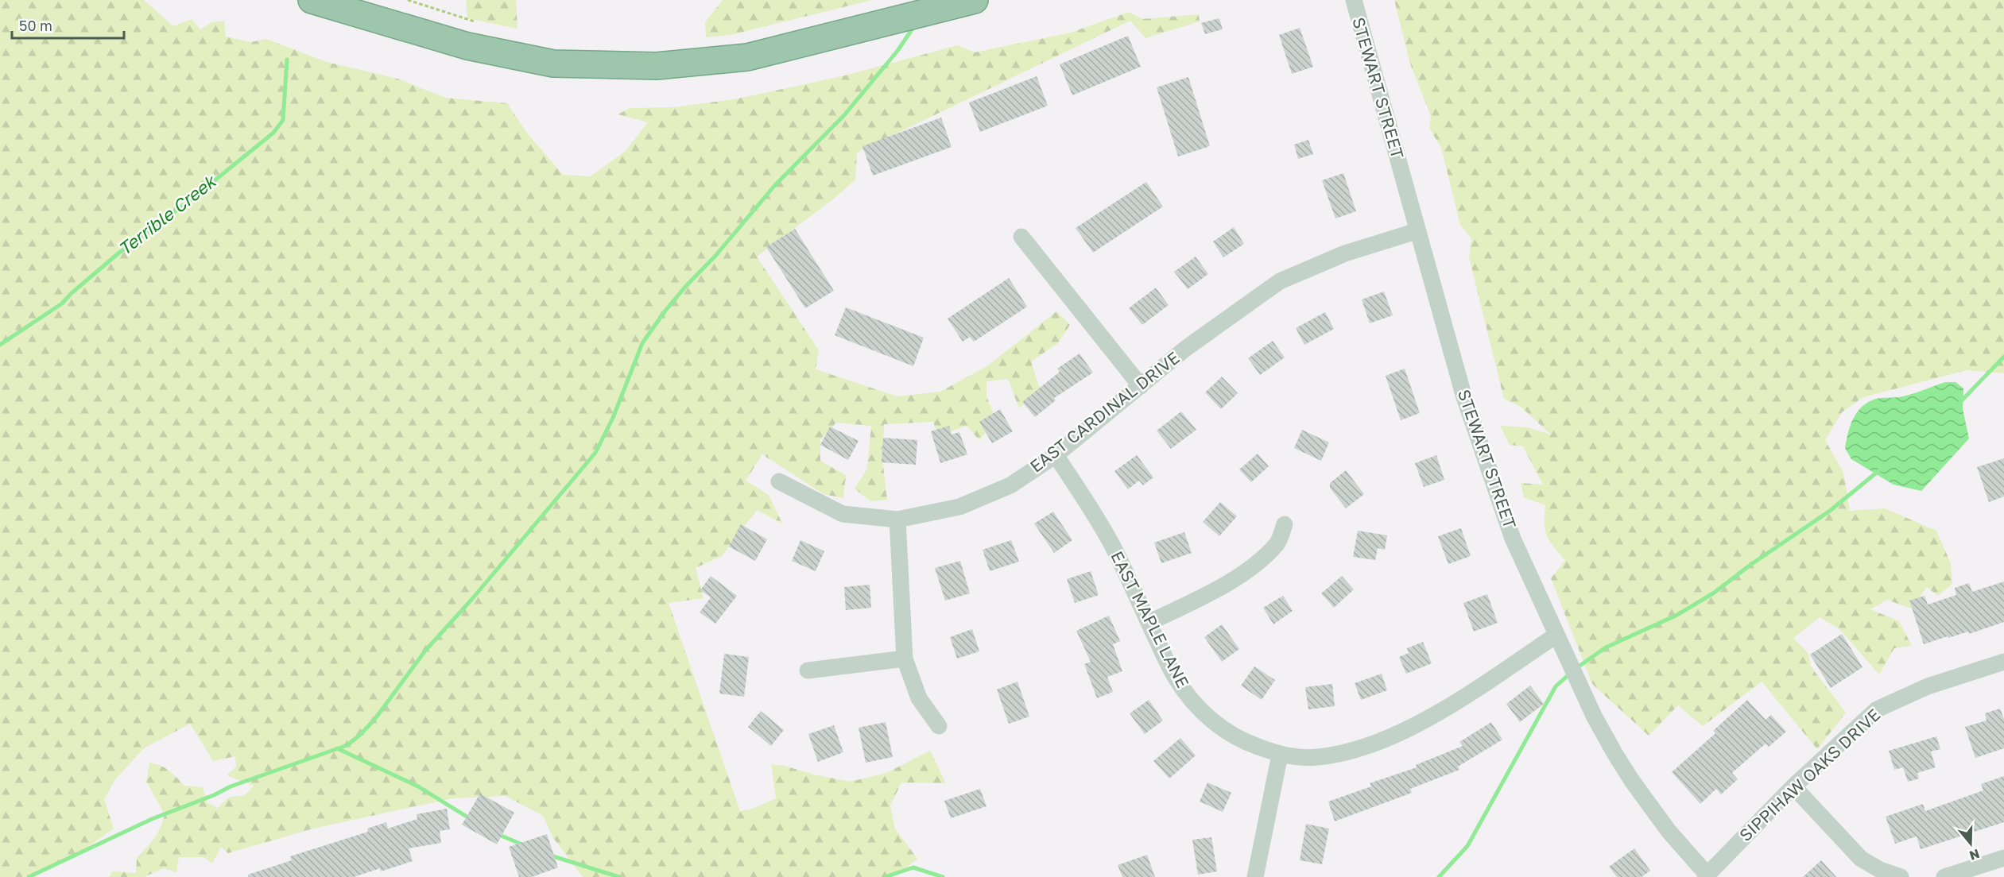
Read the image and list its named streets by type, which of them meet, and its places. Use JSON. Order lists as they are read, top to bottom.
{
  "streets": {
    "street": [
      "STEWART STREET",
      "EAST CARDINAL DRIVE",
      "EAST MAPLE LANE",
      "SIPPIHAW OAKS DRIVE"
    ]
  },
  "crossings": [
    ["STEWART STREET", "EAST CARDINAL DRIVE"],
    ["STEWART STREET", "EAST MAPLE LANE"],
    ["STEWART STREET", "SIPPIHAW OAKS DRIVE"],
    ["EAST CARDINAL DRIVE", "EAST MAPLE LANE"]
  ],
  "water": ["Terrible Creek"],
  "scale_bar": "50 m",
  "north": "bottom"
}
